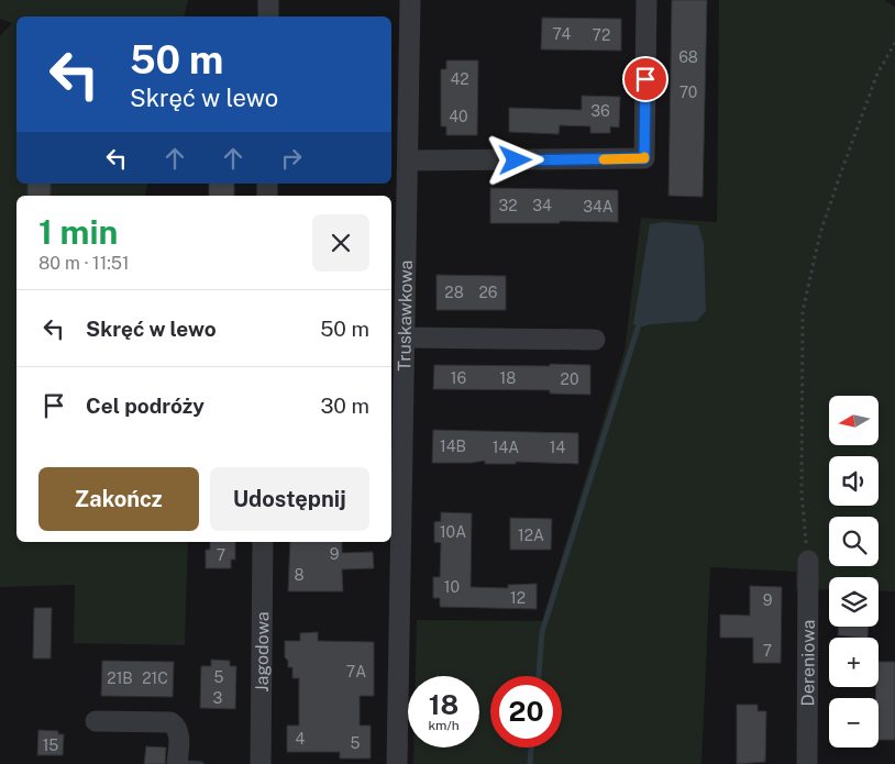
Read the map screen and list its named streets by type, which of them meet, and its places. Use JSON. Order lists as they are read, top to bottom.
{
  "streets": {
    "street": ["Truskawkowa", "Jagodowa", "Dereniowa"]
  },
  "house_numbers": [
    "74",
    "72",
    "68",
    "42",
    "70",
    "36",
    "40",
    "32",
    "34",
    "34A",
    "28",
    "26",
    "16",
    "18",
    "20",
    "14B",
    "14A",
    "14",
    "10A",
    "12A",
    "9",
    "7",
    "8",
    "10",
    "12",
    "9",
    "7",
    "7A",
    "5",
    "21B",
    "21C",
    "3",
    "4",
    "5",
    "15"
  ],
  "north": "left",
  "page": {
    "turn": ["50 m", "Skręć w lewo"],
    "heading": ["1 min", "80 m · 11:51"],
    "list": [
      {
        "name": "Skręć w lewo",
        "value": "50 m"
      },
      {
        "name": "Cel podróży",
        "value": "30 m"
      }
    ],
    "map_buttons": ["+", "−"],
    "buttons": ["Zakończ", "Udostępnij"],
    "speed": "18 km/h",
    "limit": "20"
  }
}
